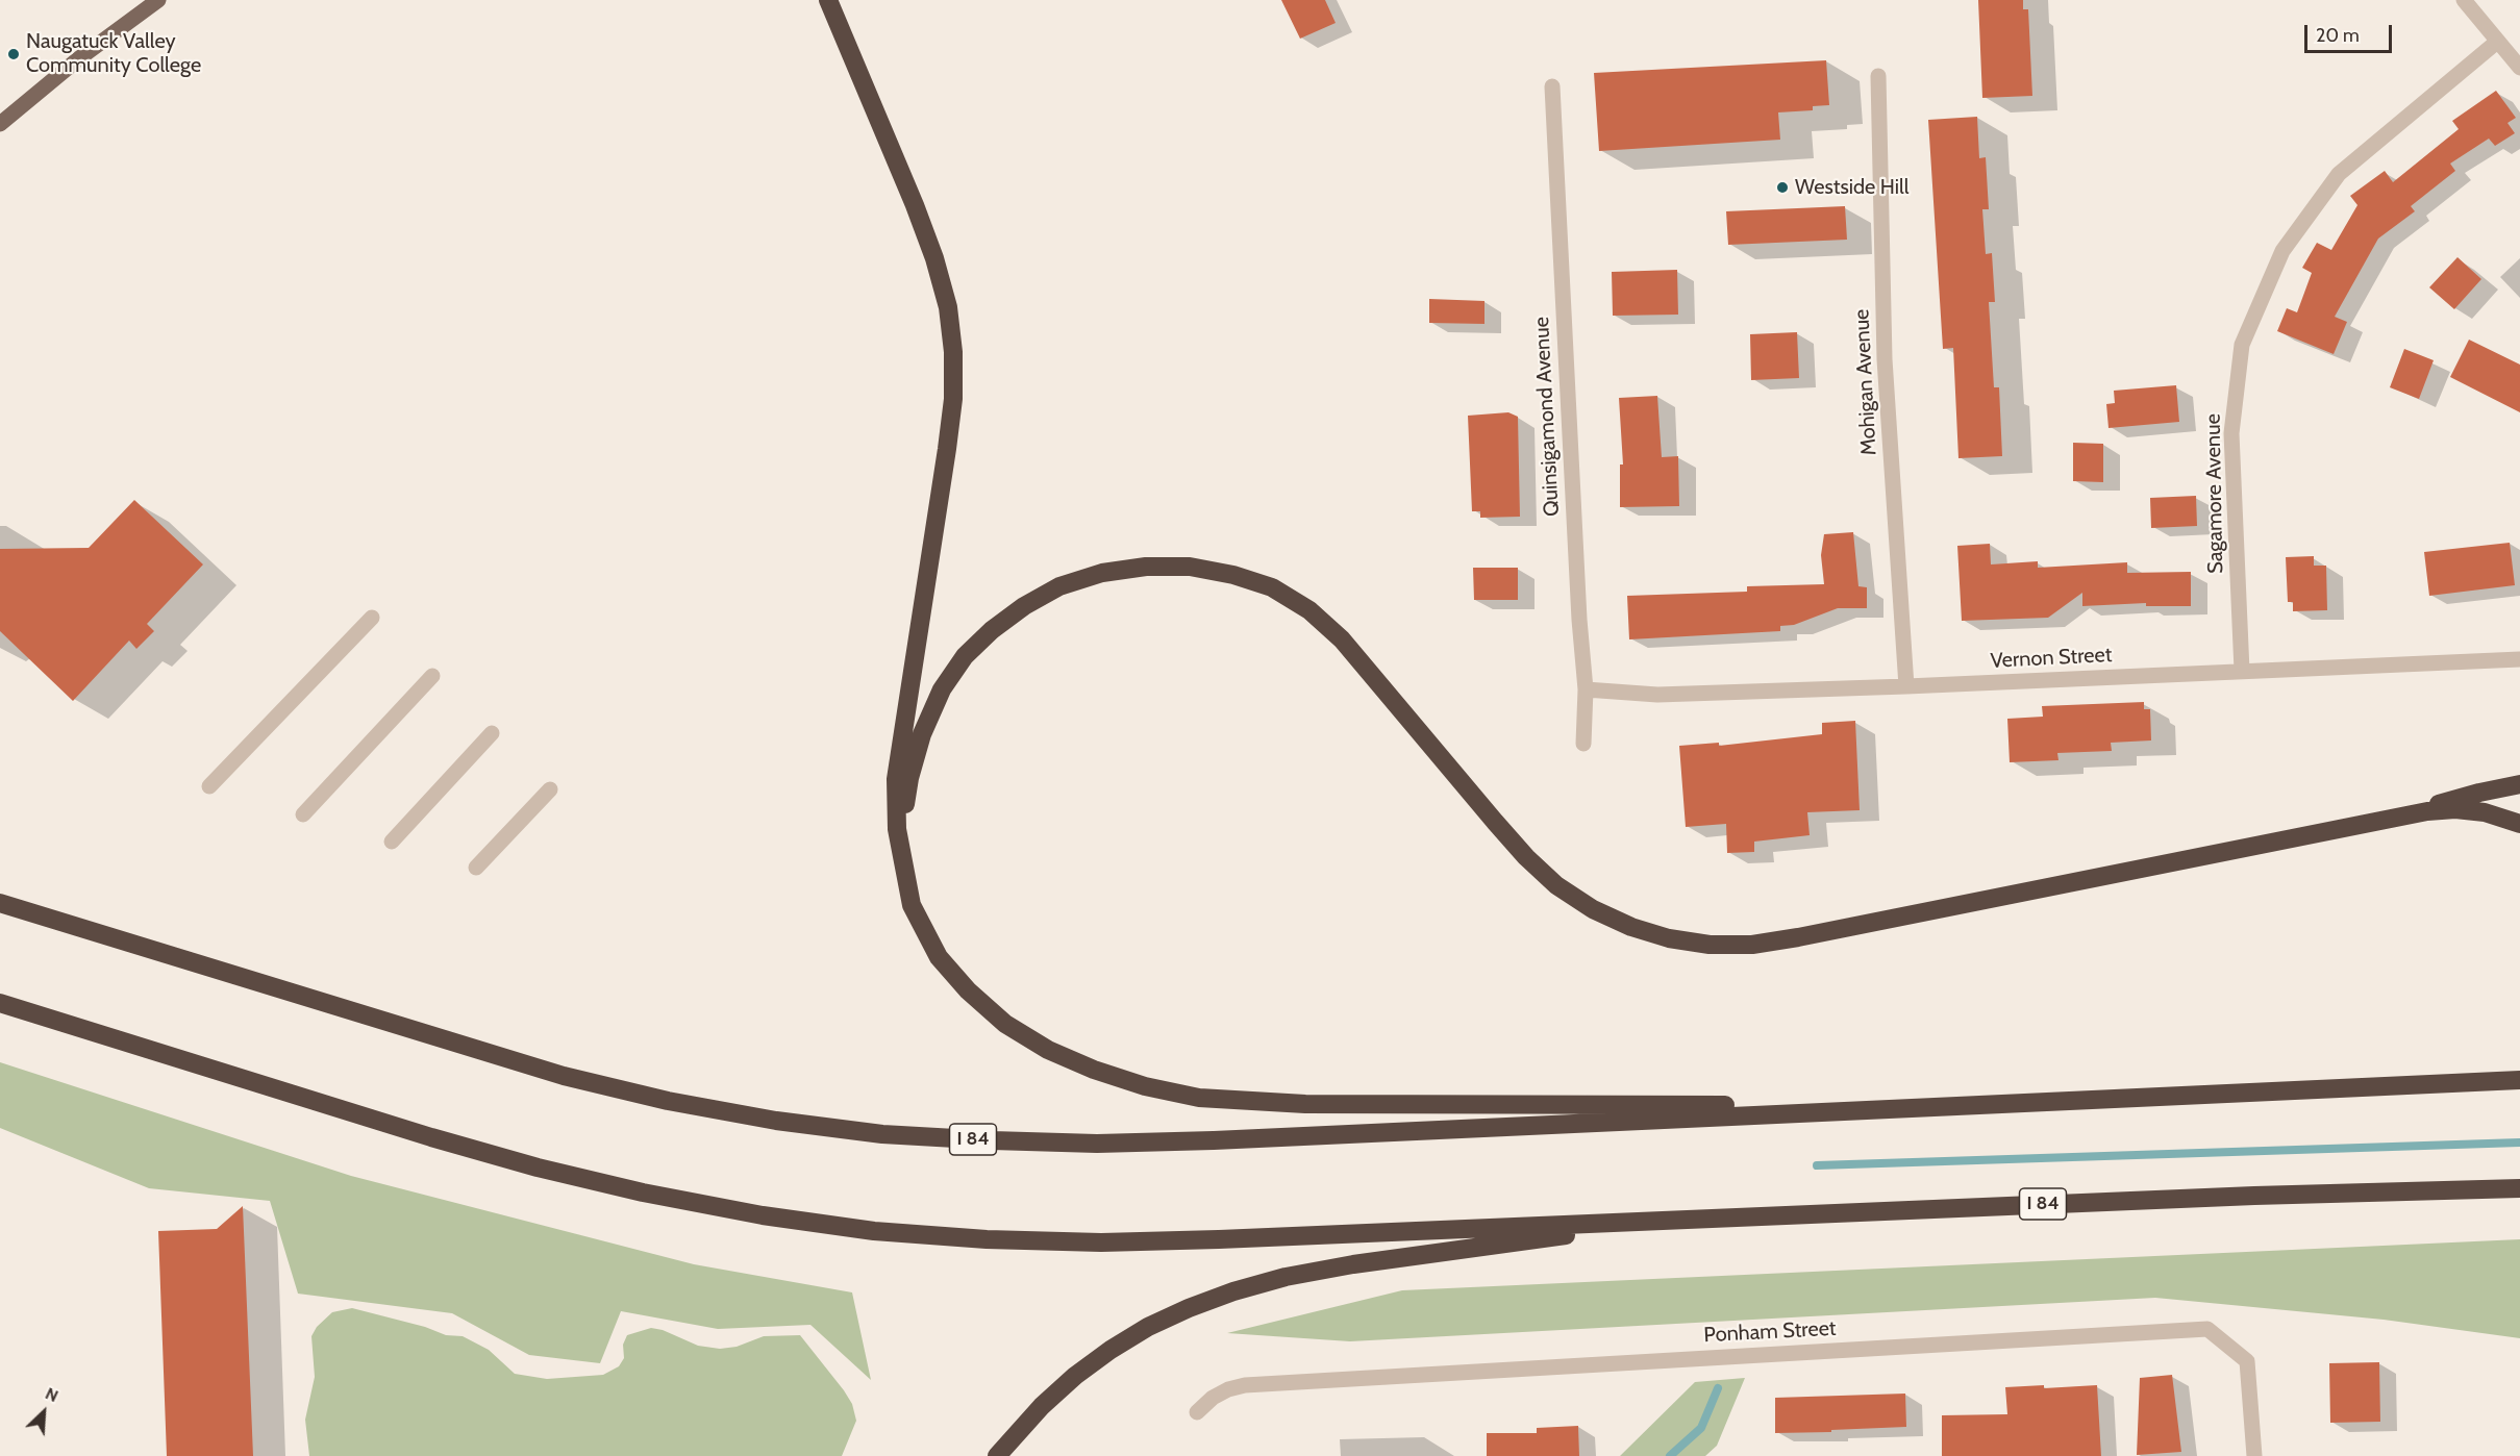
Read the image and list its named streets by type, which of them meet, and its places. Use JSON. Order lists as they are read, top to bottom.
{
  "streets": {
    "highway": ["I 84"],
    "street": [
      "Mohigan Avenue",
      "Quinsigamond Avenue",
      "Sagamore Avenue",
      "Vernon Street",
      "Ponham Street"
    ]
  },
  "crossings": [
    ["Mohigan Avenue", "Vernon Street"],
    ["Quinsigamond Avenue", "Vernon Street"],
    ["Sagamore Avenue", "Vernon Street"]
  ],
  "places": ["Naugatuck Valley Community College", "Westside Hill"],
  "scale_bar": "20 m",
  "north": "top right"
}
